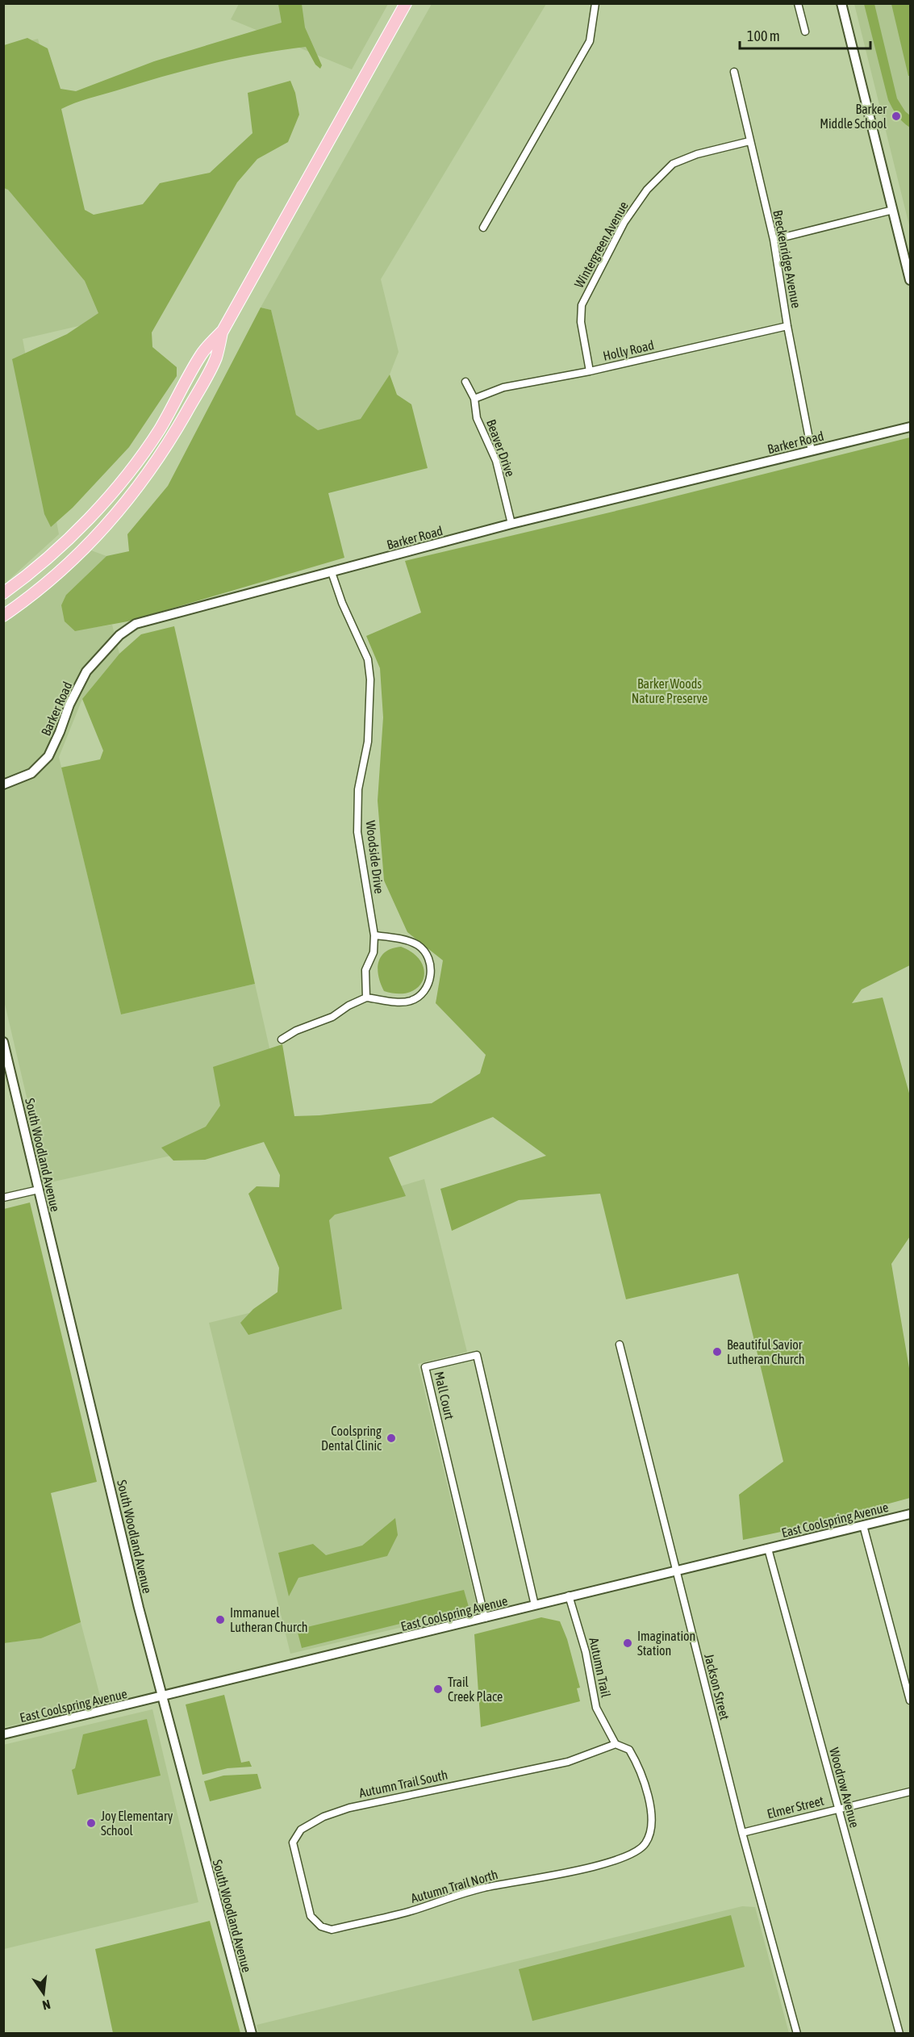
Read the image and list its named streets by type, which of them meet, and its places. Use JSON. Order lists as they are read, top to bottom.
{
  "streets": {
    "street": [
      "Wintergreen Avenue",
      "Breckenridge Avenue",
      "Holly Road",
      "Barker Road",
      "Beaver Drive",
      "Woodside Drive",
      "South Woodland Avenue",
      "Mall Court",
      "East Coolspring Avenue",
      "Autumn Trail",
      "Jackson Street",
      "Autumn Trail South",
      "Woodrow Avenue",
      "Elmer Street",
      "Autumn Trail North"
    ]
  },
  "crossings": [
    ["Wintergreen Avenue", "Breckenridge Avenue"],
    ["Wintergreen Avenue", "Holly Road"],
    ["Breckenridge Avenue", "Holly Road"],
    ["Breckenridge Avenue", "Barker Road"],
    ["Holly Road", "Beaver Drive"],
    ["Barker Road", "Beaver Drive"],
    ["Barker Road", "Woodside Drive"],
    ["South Woodland Avenue", "East Coolspring Avenue"],
    ["Mall Court", "East Coolspring Avenue"],
    ["East Coolspring Avenue", "Autumn Trail"],
    ["East Coolspring Avenue", "Jackson Street"],
    ["East Coolspring Avenue", "Woodrow Avenue"],
    ["Autumn Trail", "Autumn Trail South"],
    ["Autumn Trail", "Autumn Trail North"],
    ["Jackson Street", "Elmer Street"],
    ["Autumn Trail South", "Autumn Trail North"],
    ["Woodrow Avenue", "Elmer Street"]
  ],
  "parks": ["Barker Woods Nature Preserve"],
  "places": [
    "Barker Middle School",
    "Beautiful Savior Lutheran Church",
    "Coolspring Dental Clinic",
    "Immanuel Lutheran Church",
    "Imagination Station",
    "Trail Creek Place",
    "Joy Elementary School"
  ],
  "scale_bar": "100 m",
  "north": "bottom"
}
